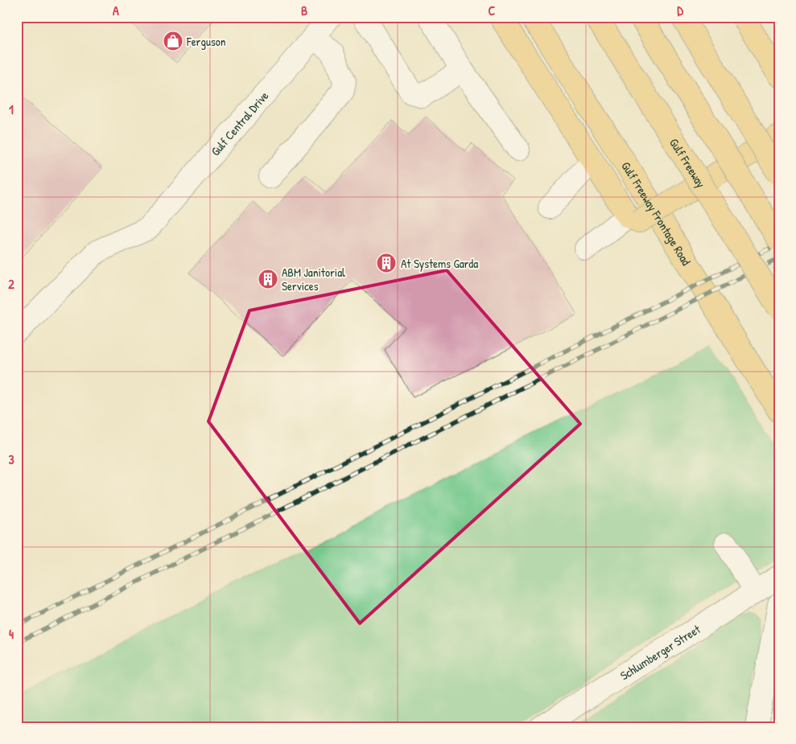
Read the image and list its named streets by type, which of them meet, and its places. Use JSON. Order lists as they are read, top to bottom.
{
  "streets": {
    "main road": ["Gulf Freeway", "Gulf Freeway Frontage Road"],
    "street": ["Gulf Central Drive", "Schlumberger Street"]
  },
  "places": {
    "shop": ["Ferguson"],
    "building": ["At Systems Garda", "ABM Janitorial Services"]
  },
  "grid": {
    "columns": [
      "A",
      "B",
      "C",
      "D"
    ],
    "rows": [
      "1",
      "2",
      "3",
      "4"
    ]
  }
}
